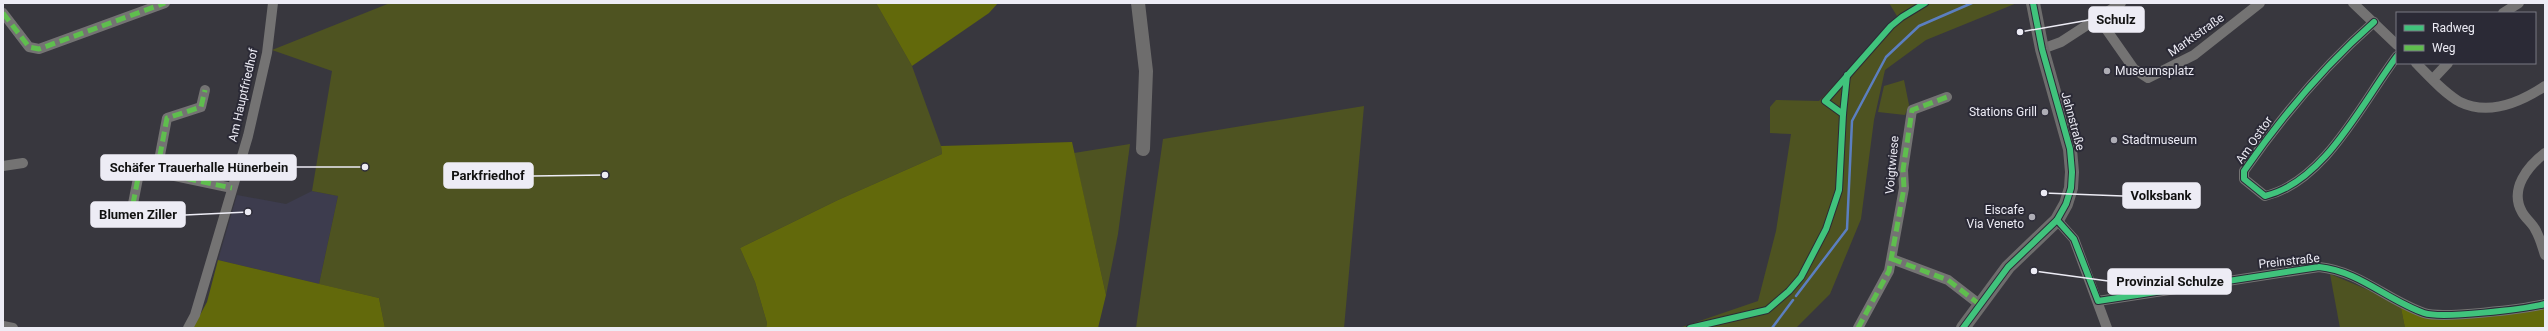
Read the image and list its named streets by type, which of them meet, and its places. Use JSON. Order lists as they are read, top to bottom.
{
  "streets": {
    "main road": ["Jahnstraße"],
    "street": [
      "Marktstraße",
      "Am Hauptfriedhof",
      "Am Osttor",
      "Voigtwiese",
      "Preinstraße"
    ]
  },
  "places": [
    "Schulz",
    "Museumsplatz",
    "Stations Grill",
    "Stadtmuseum",
    "Schäfer Trauerhalle Hünerbein",
    "Parkfriedhof",
    "Volksbank",
    "Blumen Ziller",
    "Eiscafe Via Veneto",
    "Provinzial Schulze"
  ],
  "legend": ["Radweg", "Weg"]
}
